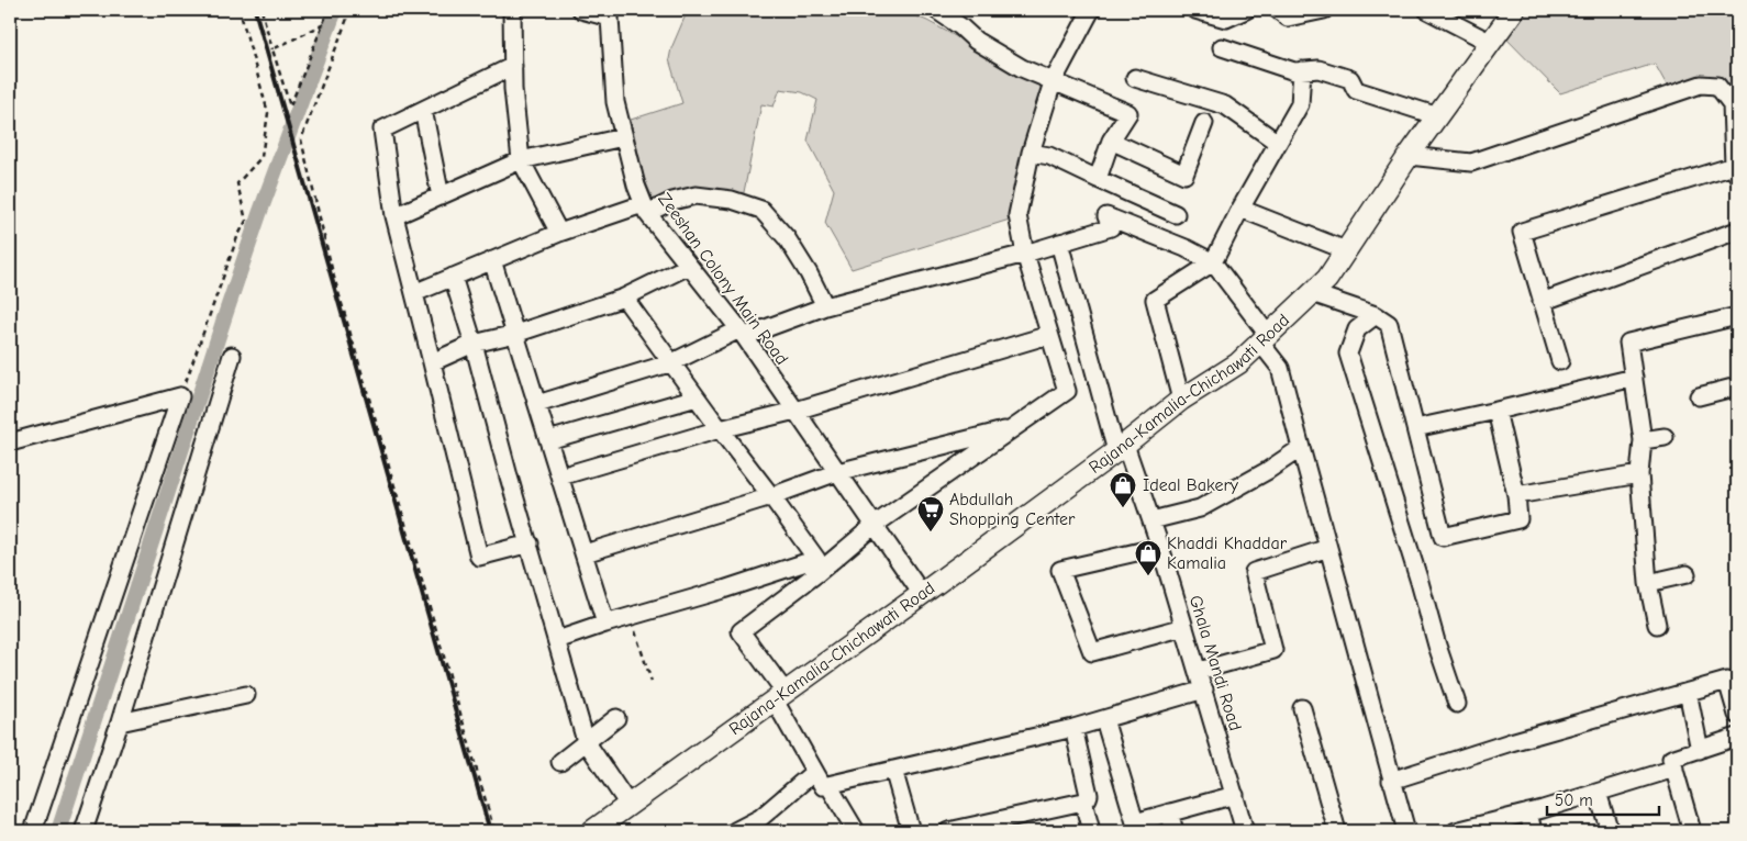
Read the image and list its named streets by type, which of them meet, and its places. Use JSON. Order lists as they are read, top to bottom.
{
  "streets": {
    "main road": ["Rajana-Kamalia-Chichawati Road"],
    "street": ["Zeeshan Colony Main Road", "Ghala Mandi Road"]
  },
  "crossings": [
    ["Zeeshan Colony Main Road", "Rajana-Kamalia-Chichawati Road"],
    ["Rajana-Kamalia-Chichawati Road", "Ghala Mandi Road"]
  ],
  "places": {
    "shop": ["Ideal Bakery", "Khaddi Khaddar Kamalia"],
    "supermarket": ["Abdullah Shopping Center"]
  },
  "scale_bar": "50 m"
}
